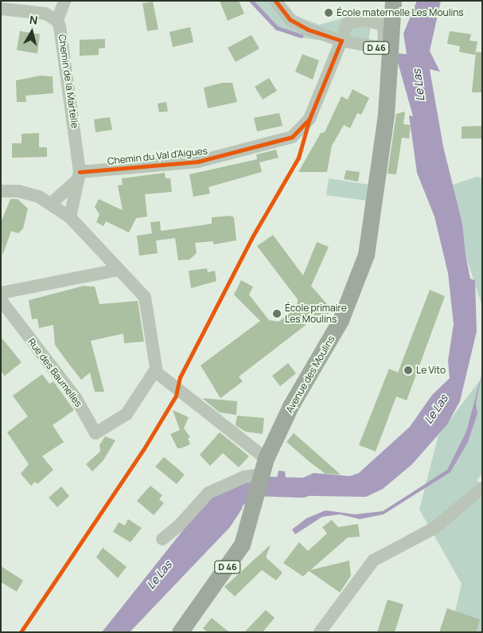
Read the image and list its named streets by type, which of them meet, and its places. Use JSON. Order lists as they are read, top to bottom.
{
  "streets": {
    "main road": ["D 46", "Avenue des Moulins"],
    "street": ["Chemin de la Martelle", "Chemin du Val d'Aigues", "Rue des Baumelles"]
  },
  "crossings": [
    ["D 46", "Avenue des Moulins"],
    ["Chemin de la Martelle", "Chemin du Val d'Aigues"]
  ],
  "water": ["Le Las"],
  "places": ["École maternelle Les Moulins", "École primaire Les Moulins", "Le Vito"],
  "north": "top"
}
